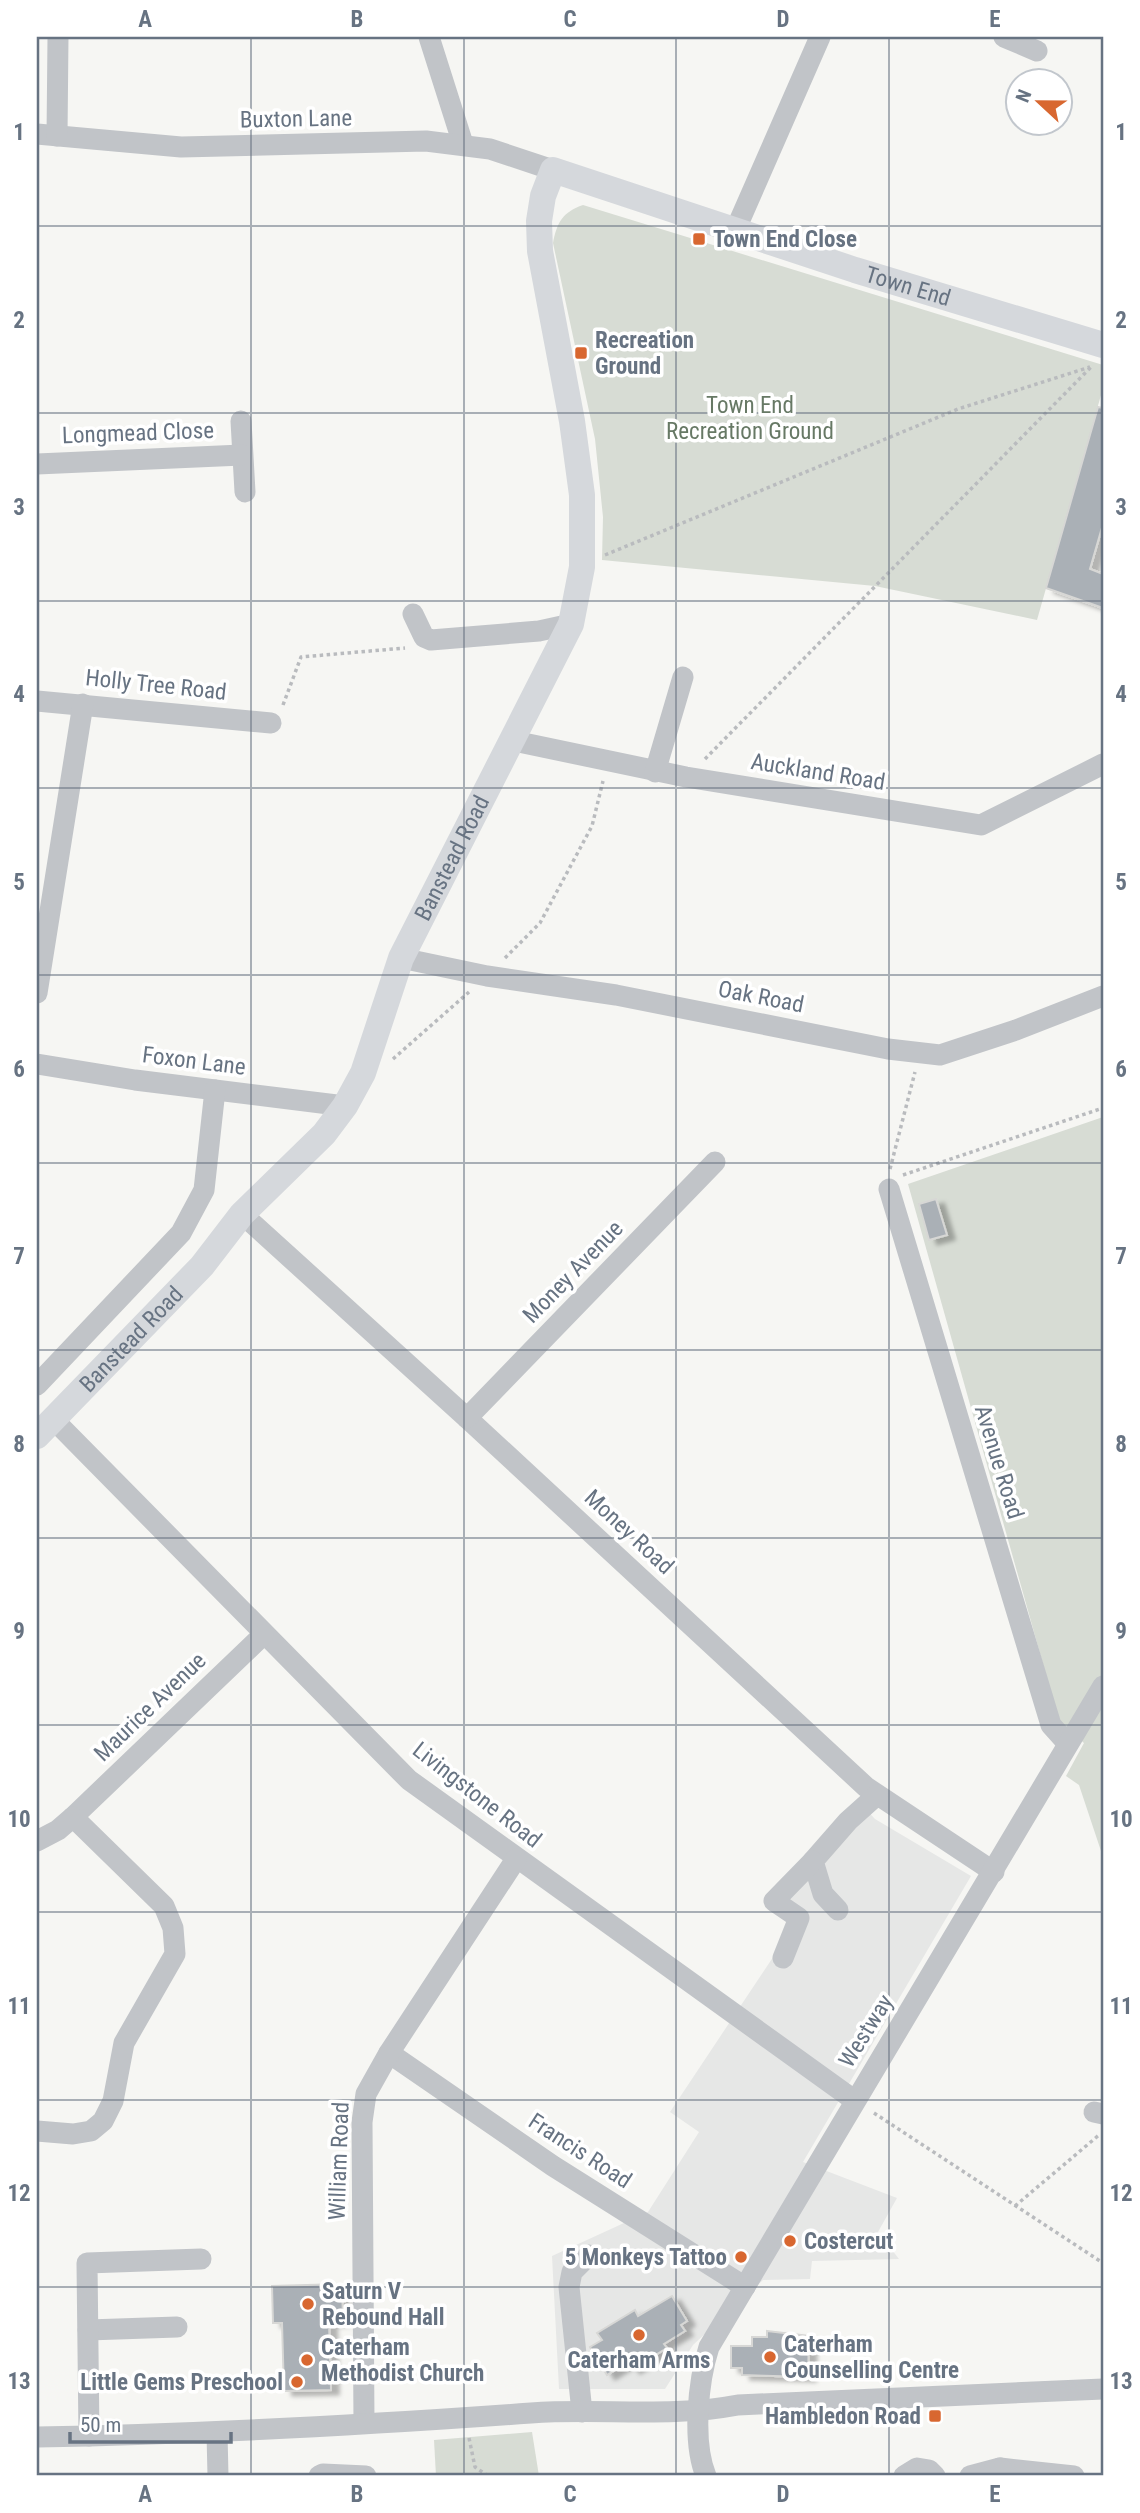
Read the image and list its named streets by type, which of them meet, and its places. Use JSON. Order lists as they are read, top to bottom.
{
  "streets": {
    "main road": ["Town End", "Banstead Road"],
    "street": [
      "Buxton Lane",
      "Longmead Close",
      "Holly Tree Road",
      "Auckland Road",
      "Oak Road",
      "Foxon Lane",
      "Money Avenue",
      "Avenue Road",
      "Money Road",
      "Maurice Avenue",
      "Livingstone Road",
      "Westway",
      "Francis Road",
      "William Road"
    ]
  },
  "crossings": [
    ["Buxton Lane", "Town End"],
    ["Buxton Lane", "Banstead Road"],
    ["Town End", "Banstead Road"],
    ["Auckland Road", "Banstead Road"],
    ["Banstead Road", "Oak Road"],
    ["Banstead Road", "Foxon Lane"],
    ["Banstead Road", "Money Road"],
    ["Banstead Road", "Livingstone Road"],
    ["Money Avenue", "Money Road"],
    ["Avenue Road", "Westway"],
    ["Money Road", "Westway"],
    ["Maurice Avenue", "Livingstone Road"],
    ["Livingstone Road", "Westway"],
    ["Livingstone Road", "William Road"],
    ["Westway", "Francis Road"],
    ["Francis Road", "William Road"]
  ],
  "parks": ["Town End Recreation Ground"],
  "places": {
    "transit": ["Town End Close", "Recreation Ground", "Hambledon Road"],
    "other": [
      "Costercut",
      "5 Monkeys Tattoo",
      "Saturn V Rebound Hall",
      "Caterham Arms",
      "Caterham Counselling Centre",
      "Caterham Methodist Church",
      "Little Gems Preschool"
    ]
  },
  "scale_bar": "50 m",
  "north": "left",
  "grid": {
    "columns": [
      "A",
      "B",
      "C",
      "D",
      "E"
    ],
    "rows": [
      "1",
      "2",
      "3",
      "4",
      "5",
      "6",
      "7",
      "8",
      "9",
      "10",
      "11",
      "12",
      "13"
    ]
  }
}
